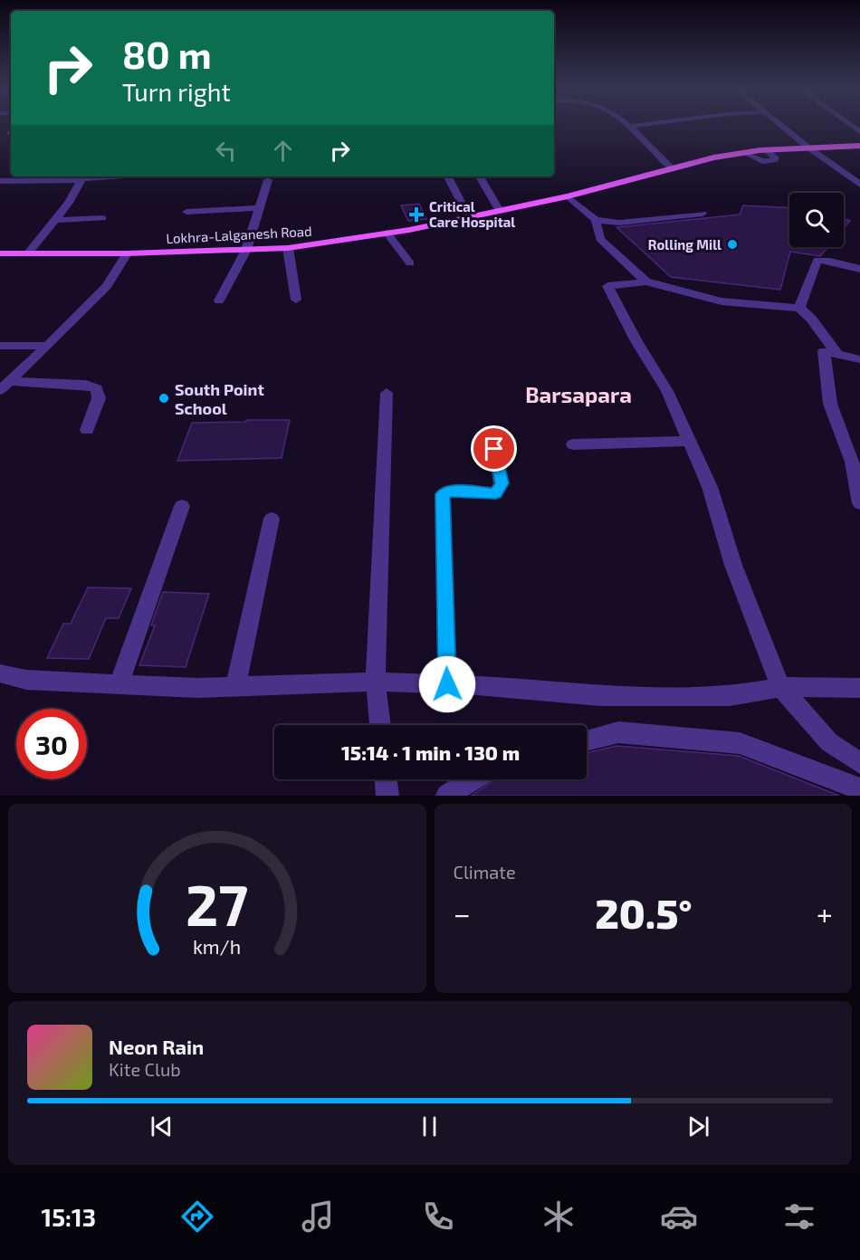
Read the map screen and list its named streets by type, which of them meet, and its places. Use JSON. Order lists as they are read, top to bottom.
{
  "streets": {
    "main road": ["Lokhra-Lalganesh Road"]
  },
  "districts": ["Barsapara"],
  "places": {
    "health": ["Critical Care Hospital"],
    "other": ["Rolling Mill", "South Point School"]
  },
  "page": {
    "turn": ["80 m", "Turn right"],
    "limit": "30",
    "trip": "15:14 · 1 min · 130 m",
    "tile": "Climate",
    "heat": ["−", "20.5°", "+"],
    "song": ["Neon Rain", "Kite Club"],
    "tabs": "15:13",
    "gauge": ["27", "km/h"]
  }
}
